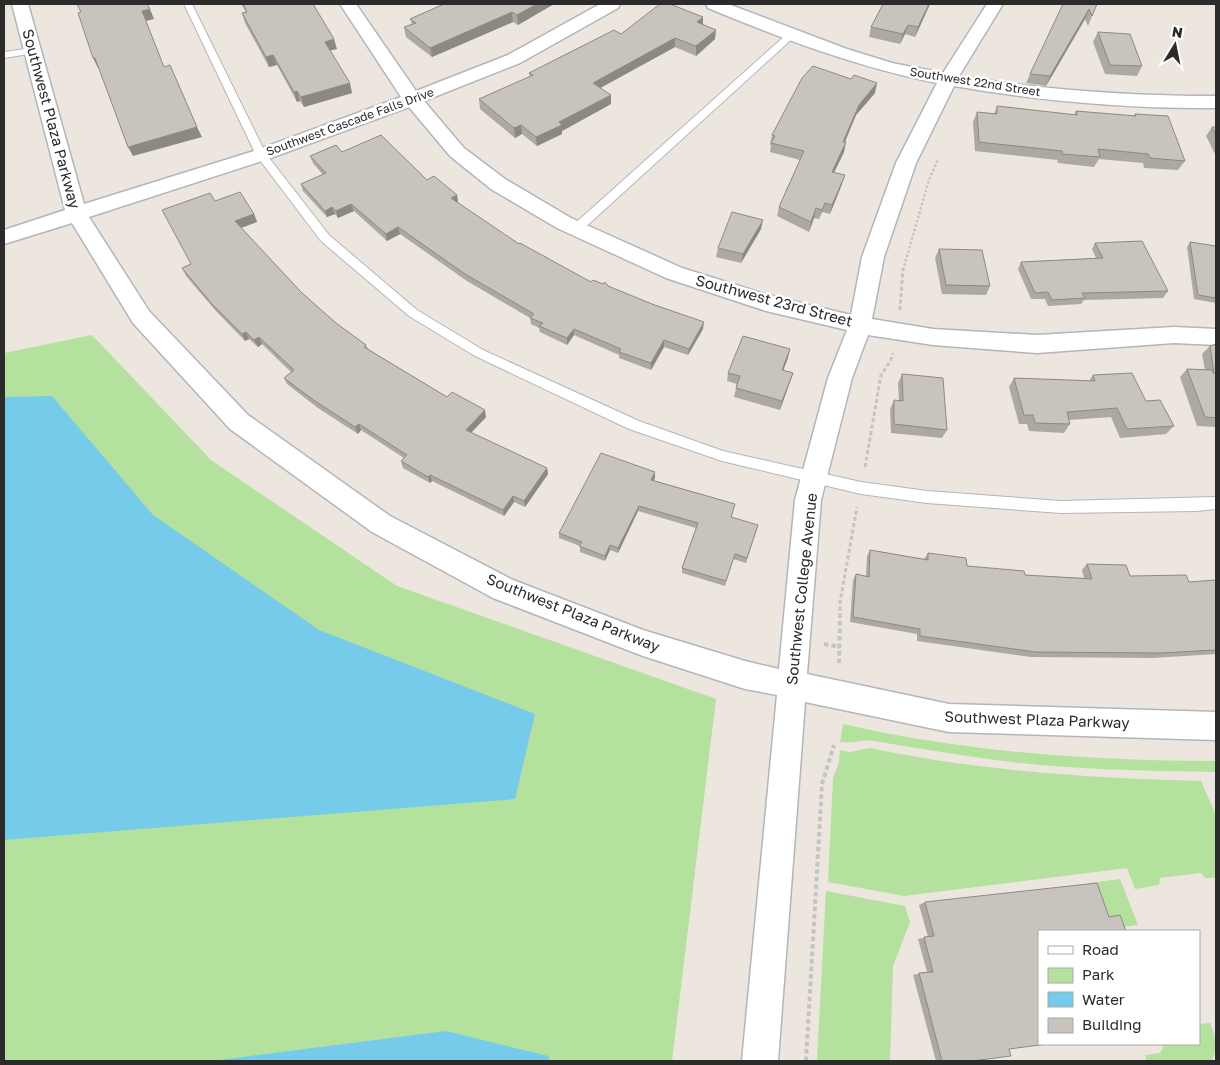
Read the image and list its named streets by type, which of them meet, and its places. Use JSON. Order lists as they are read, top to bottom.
{
  "streets": {
    "street": [
      "Southwest 22nd Street",
      "Southwest Plaza Parkway",
      "Southwest Cascade Falls Drive",
      "Southwest 23rd Street",
      "Southwest College Avenue"
    ]
  },
  "crossings": [
    ["Southwest 22nd Street", "Southwest College Avenue"],
    ["Southwest Plaza Parkway", "Southwest Cascade Falls Drive"],
    ["Southwest Plaza Parkway", "Southwest College Avenue"],
    ["Southwest Cascade Falls Drive", "Southwest 23rd Street"],
    ["Southwest 23rd Street", "Southwest College Avenue"]
  ],
  "legend": [
    "Road",
    "Park",
    "Water",
    "Building"
  ],
  "north": "top"
}
